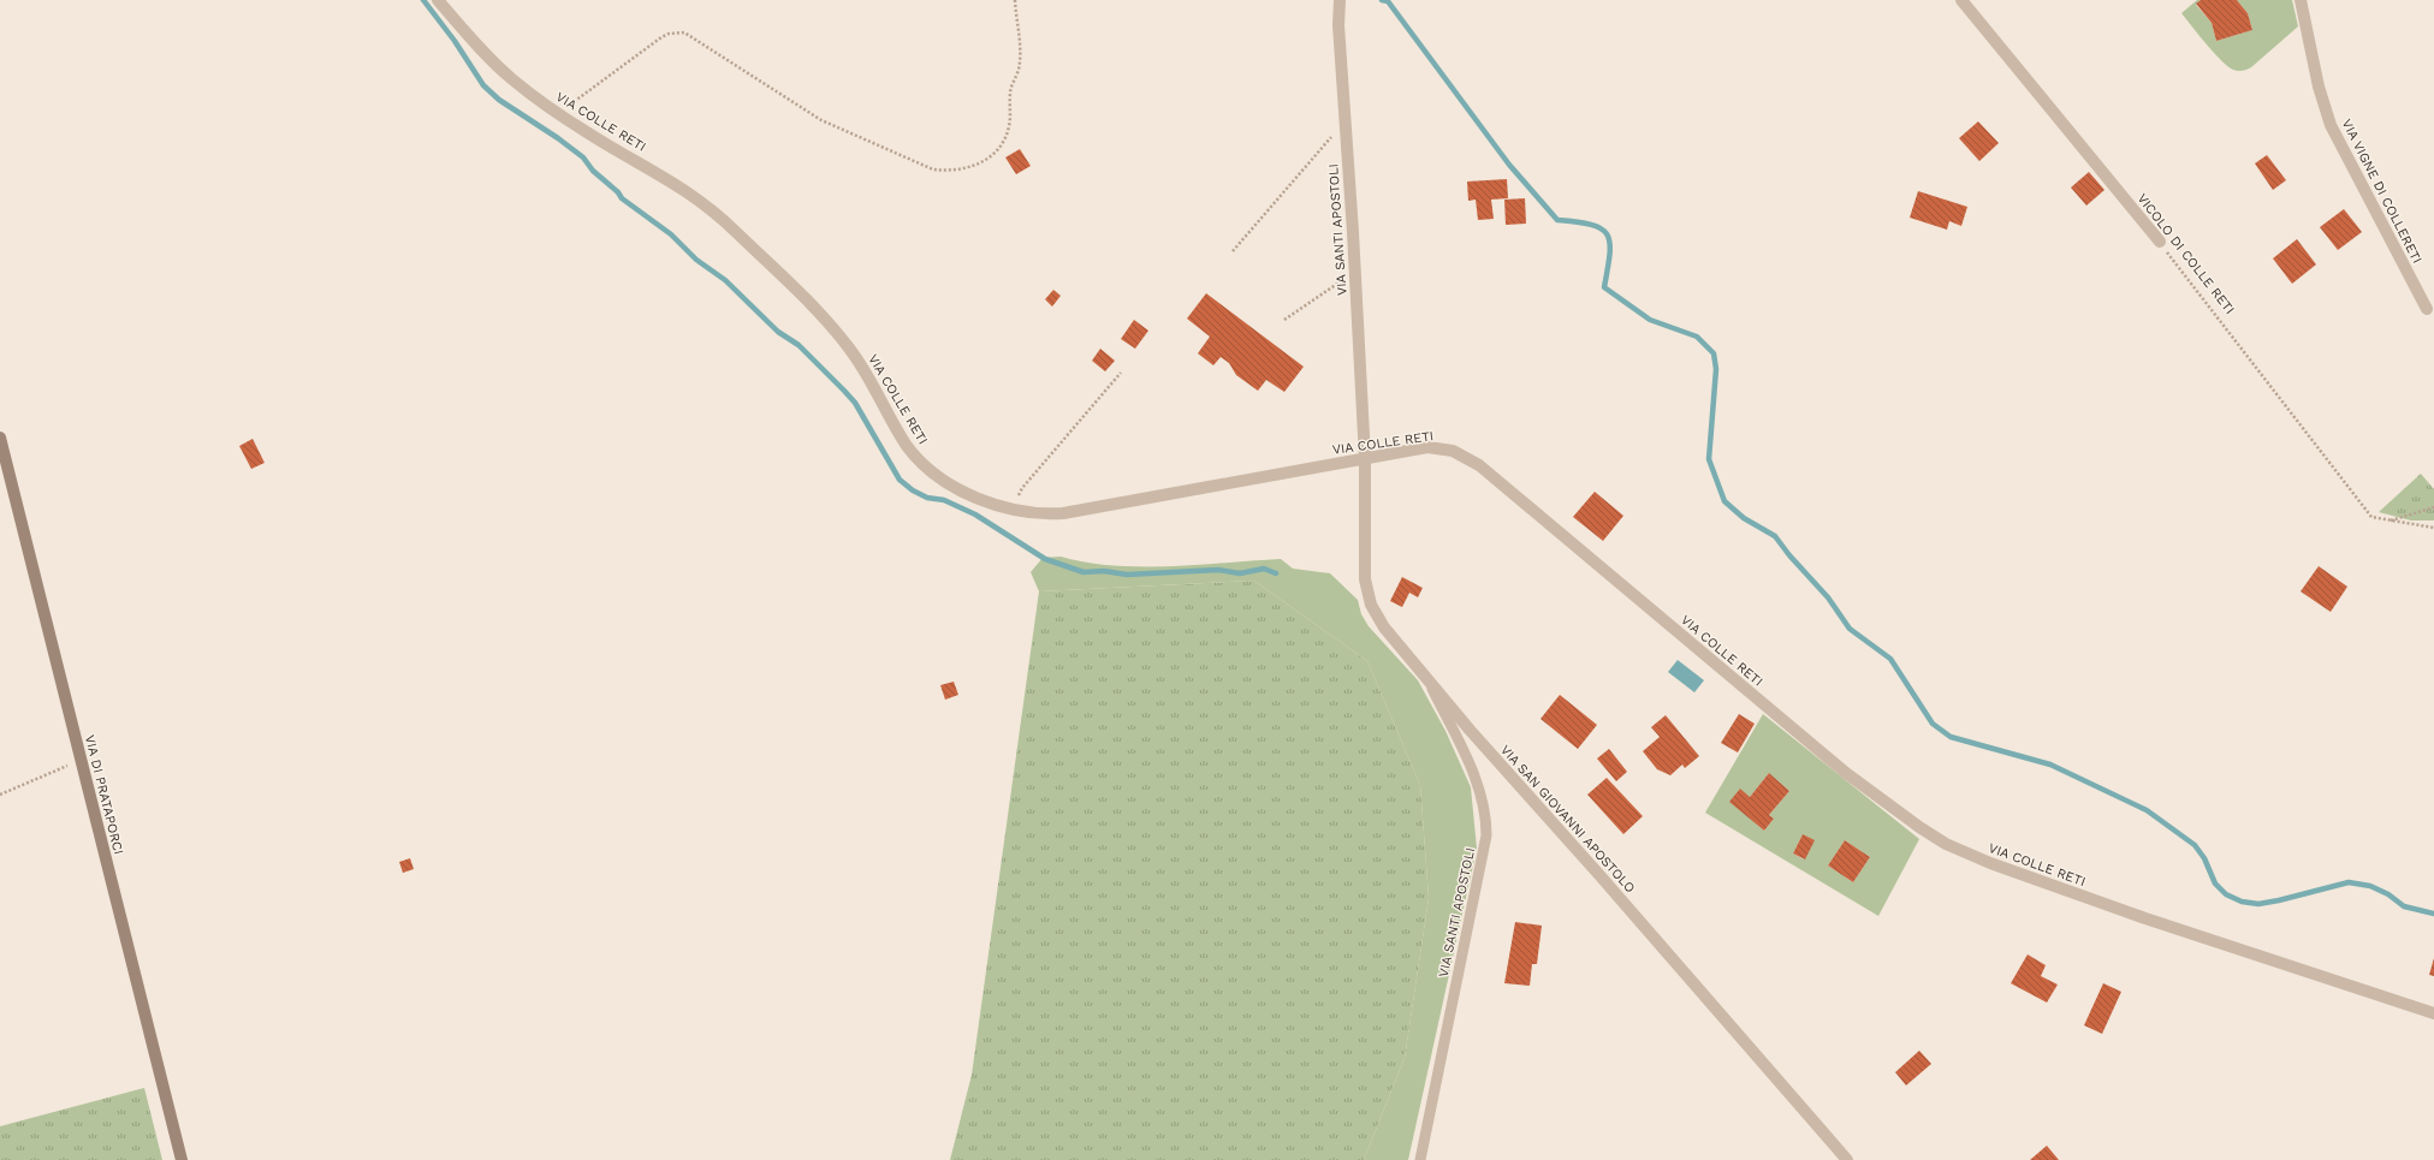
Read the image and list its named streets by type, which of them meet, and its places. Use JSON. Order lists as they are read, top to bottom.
{
  "streets": {
    "street": [
      "VIA COLLE RETI",
      "VIA VIGNE DI COLLERETI",
      "VIA SANTI APOSTOLI",
      "VICOLO DI COLLE RETI",
      "VIA DI PRATAPORCI",
      "VIA SAN GIOVANNI APOSTOLO"
    ]
  },
  "crossings": [
    ["VIA COLLE RETI", "VIA SANTI APOSTOLI"],
    ["VIA COLLE RETI", "VIA SAN GIOVANNI APOSTOLO"],
    ["VIA SANTI APOSTOLI", "VIA SAN GIOVANNI APOSTOLO"]
  ]
}
